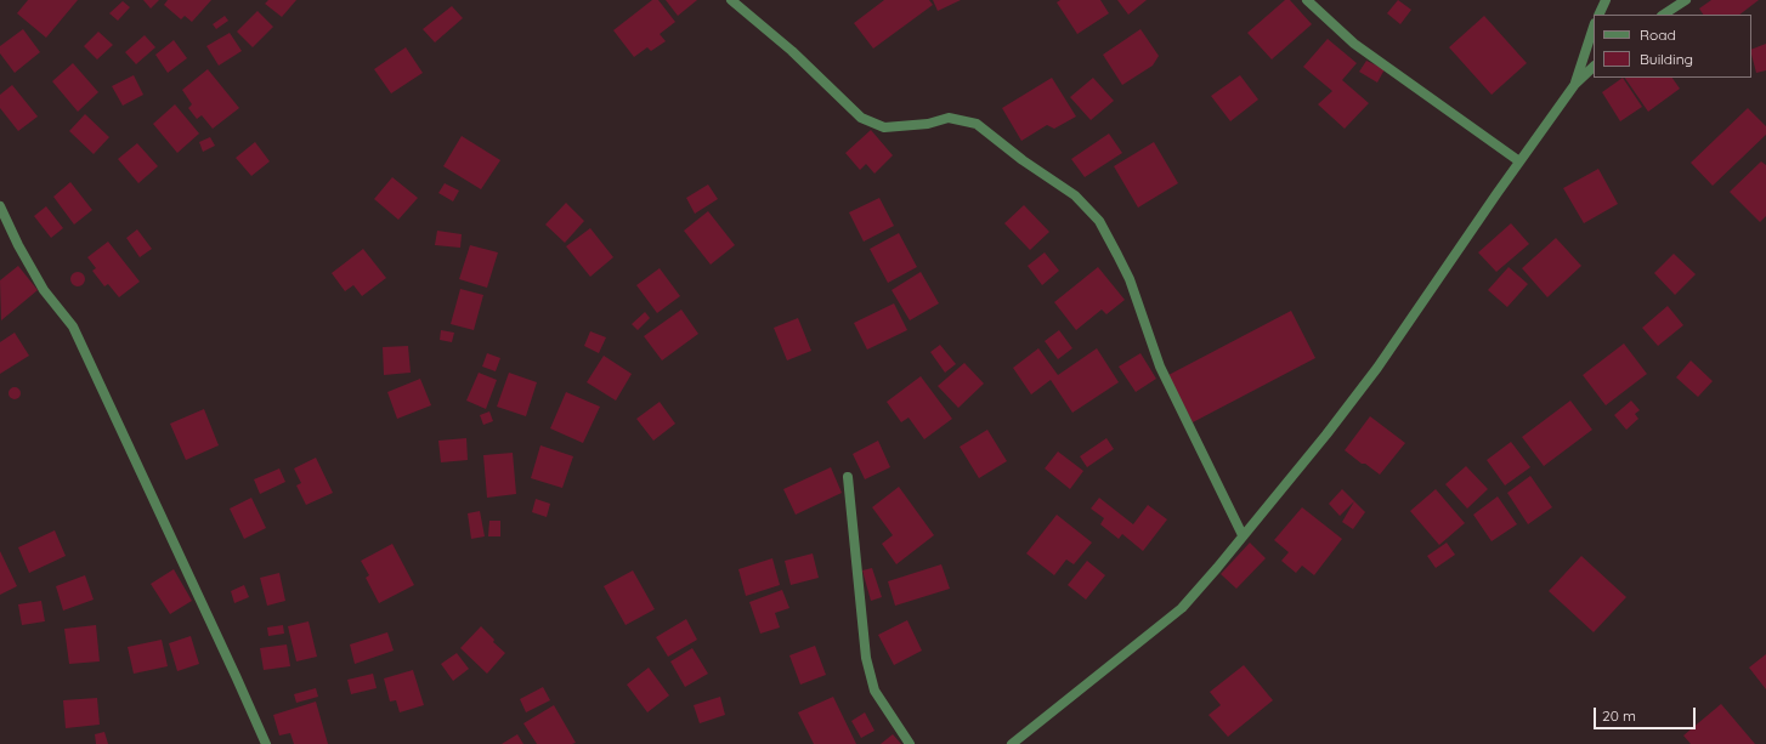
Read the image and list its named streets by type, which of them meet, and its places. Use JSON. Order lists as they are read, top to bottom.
{
  "legend": ["Road", "Building"],
  "scale_bar": "20 m"
}
